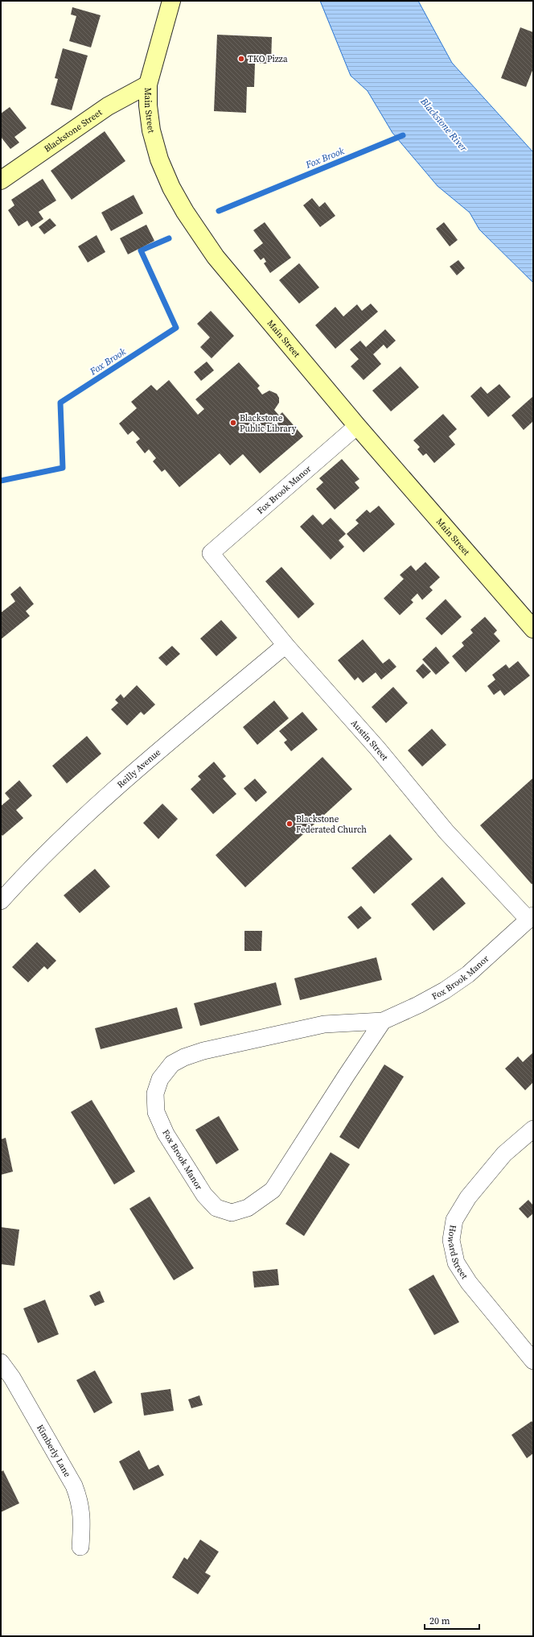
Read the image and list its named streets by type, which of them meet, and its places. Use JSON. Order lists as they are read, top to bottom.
{
  "streets": {
    "main road": ["Main Street", "Blackstone Street"],
    "street": [
      "Fox Brook Manor",
      "Austin Street",
      "Reilly Avenue",
      "Howard Street",
      "Kimberly Lane"
    ]
  },
  "crossings": [
    ["Main Street", "Blackstone Street"],
    ["Main Street", "Fox Brook Manor"],
    ["Fox Brook Manor", "Austin Street"],
    ["Austin Street", "Reilly Avenue"]
  ],
  "water": ["Blackstone River", "Fox Brook"],
  "places": ["TKO Pizza", "Blackstone Public Library", "Blackstone Federated Church"],
  "scale_bar": "20 m"
}
